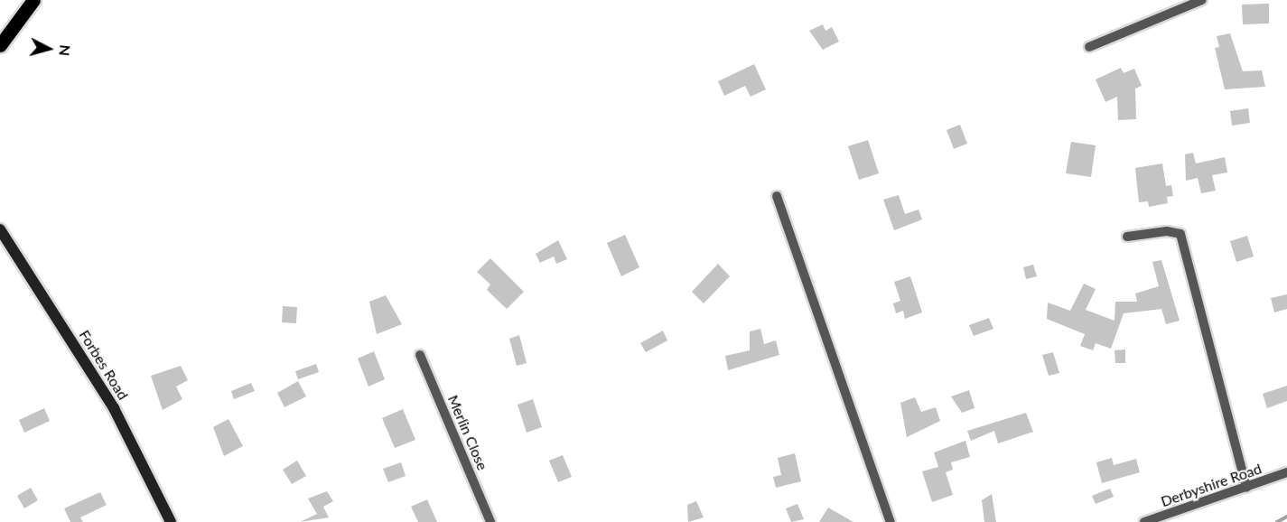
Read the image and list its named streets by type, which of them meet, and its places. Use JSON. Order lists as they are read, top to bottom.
{
  "streets": {
    "main road": ["Forbes Road"],
    "street": ["Merlin Close", "Derbyshire Road"]
  },
  "north": "right"
}
